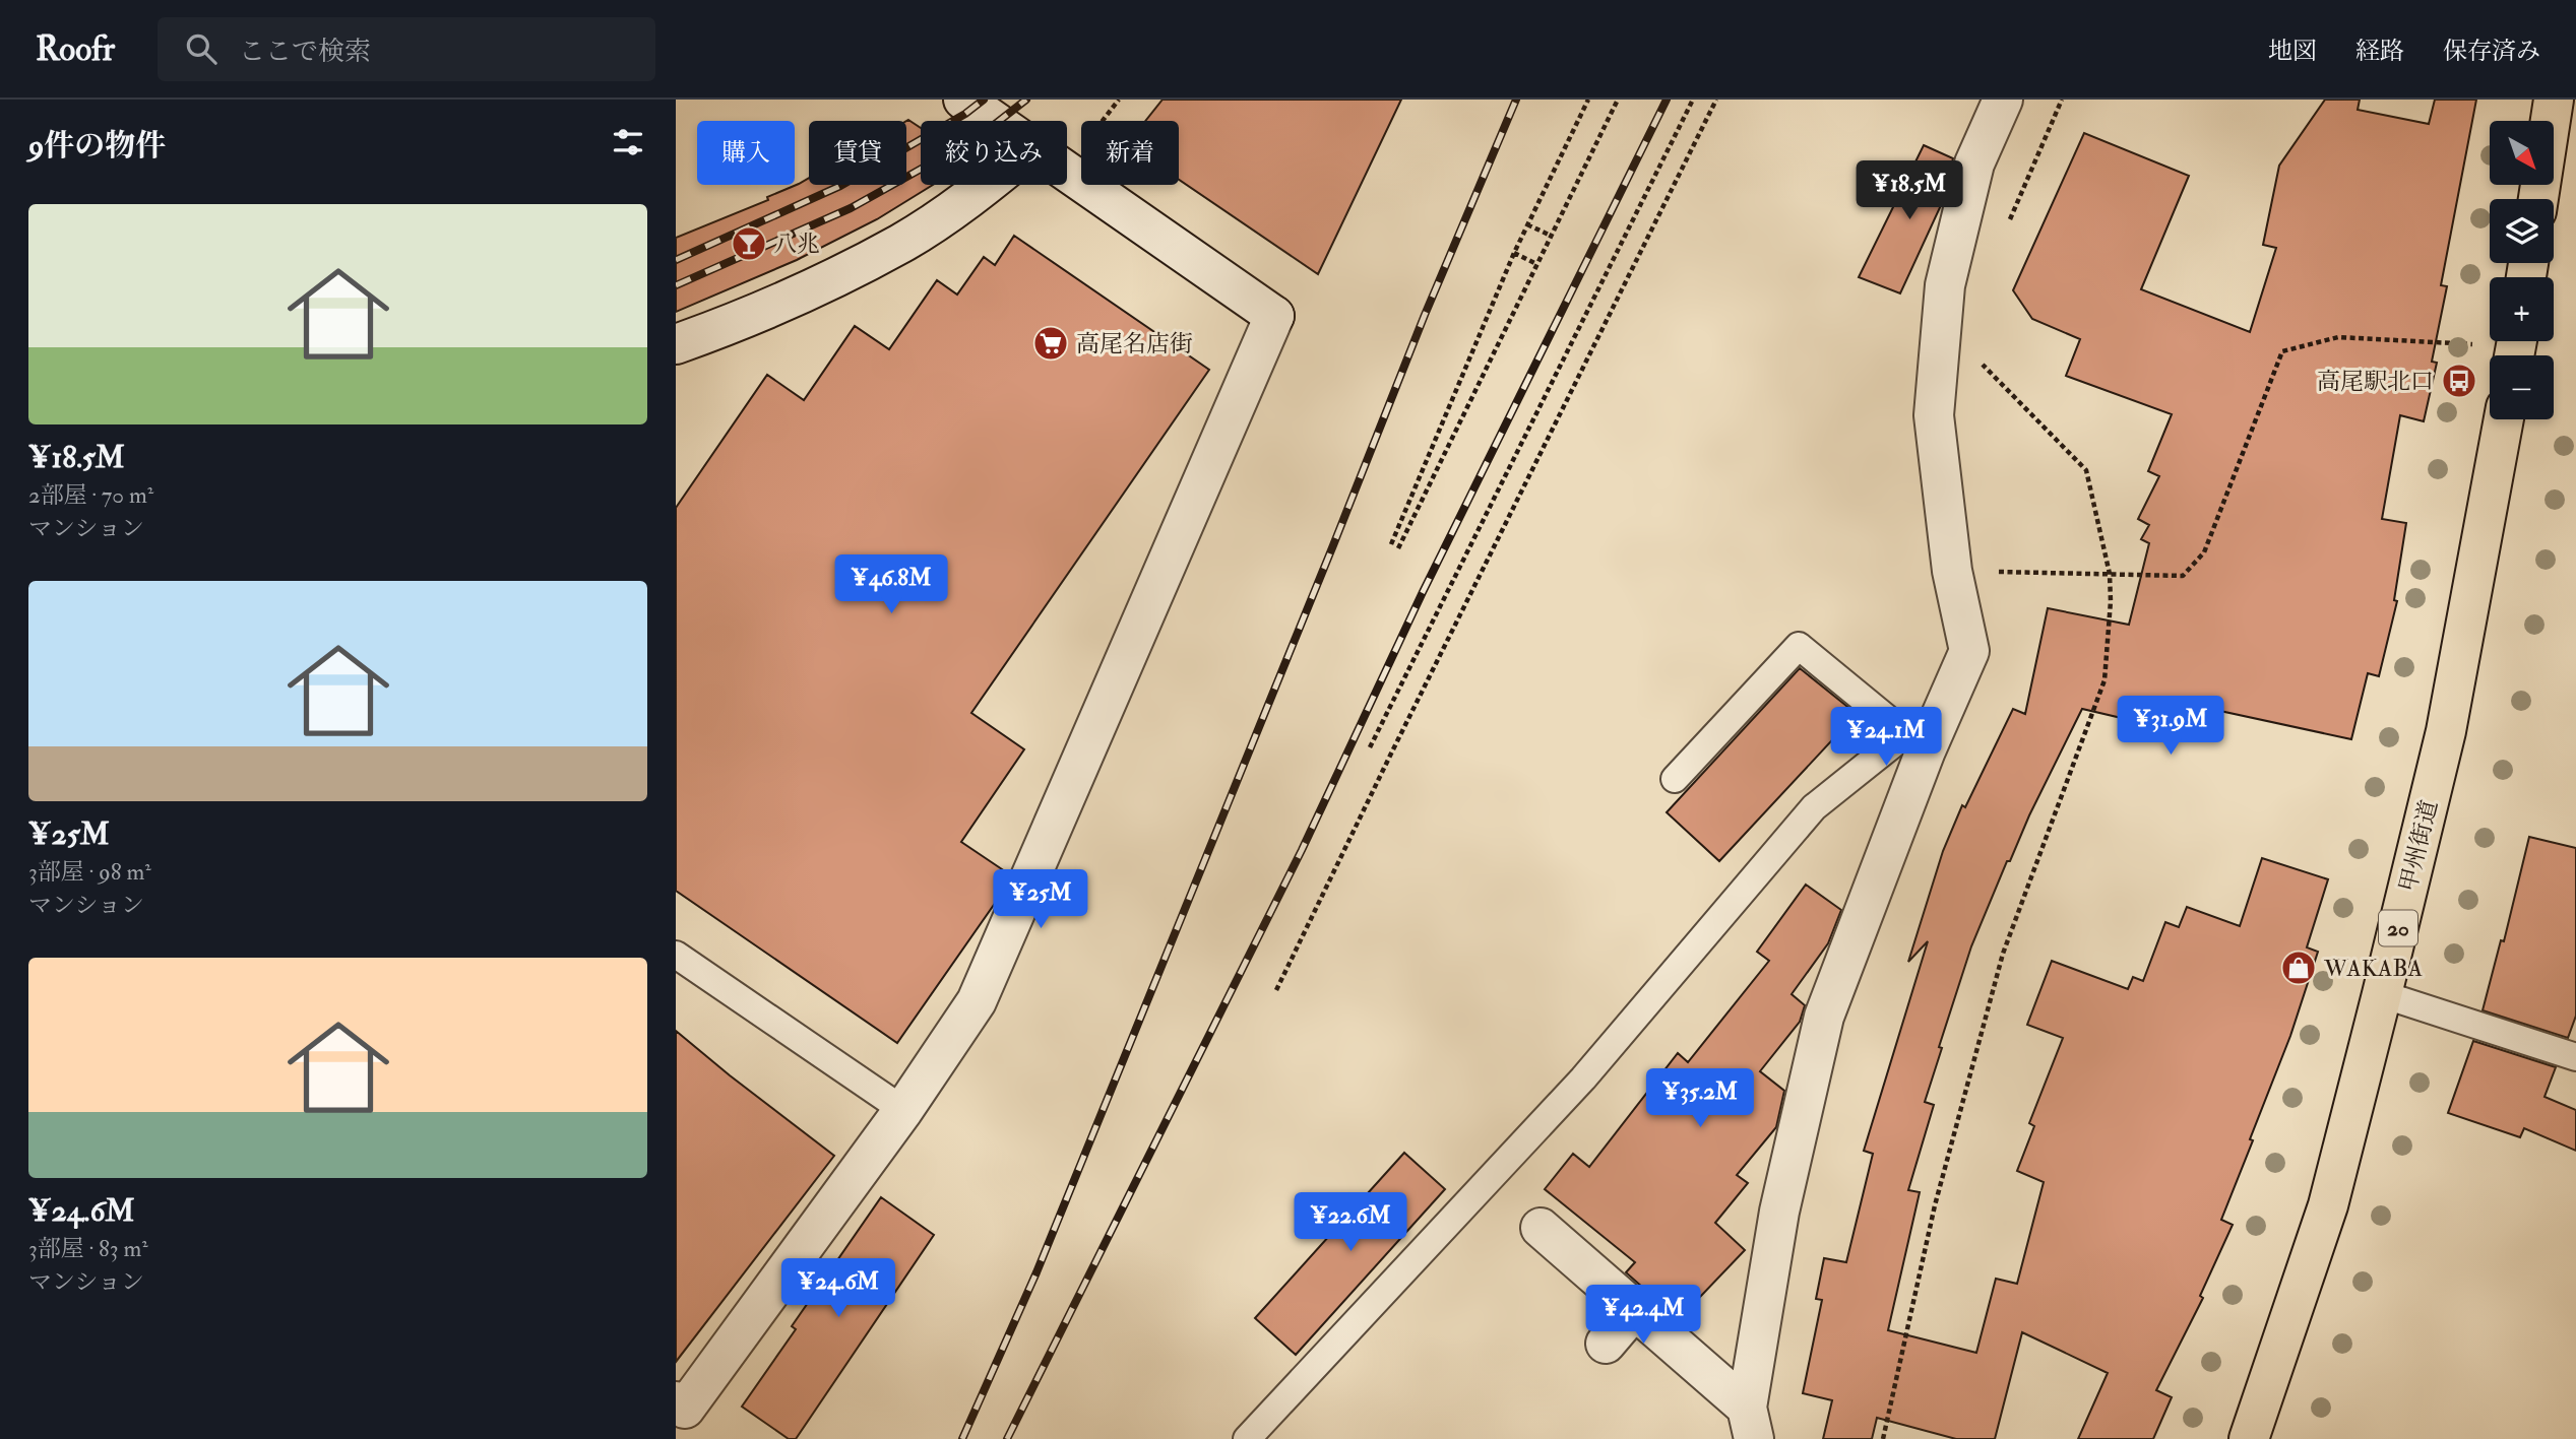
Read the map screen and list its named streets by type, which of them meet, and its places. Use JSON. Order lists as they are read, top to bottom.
{
  "streets": {
    "highway": ["甲州街道", "20"]
  },
  "places": {
    "bar": ["八兆"],
    "supermarket": ["高尾名店街"],
    "bus stop": ["高尾駅北口"],
    "shop": ["WAKABA"]
  },
  "north": "bottom right",
  "page": {
    "header": "Roofr",
    "search": "ここで検索",
    "nav": ["地図", "経路", "保存済み"],
    "heading": "9件の物件",
    "map_buttons": ["+", "−"],
    "chip": [
      "購入",
      "賃貸",
      "絞り込み",
      "新着"
    ],
    "price": [
      "¥18.5M",
      "¥46.8M",
      "¥31.9M",
      "¥24.1M",
      "¥25M",
      "¥35.2M",
      "¥22.6M",
      "¥24.6M",
      "¥42.4M"
    ],
    "list": [
      {
        "name": "¥18.5M",
        "note": "2部屋 · 70 m² · マンション"
      },
      {
        "name": "¥25M",
        "note": "3部屋 · 98 m² · マンション"
      },
      {
        "name": "¥24.6M",
        "note": "3部屋 · 83 m² · マンション"
      }
    ]
  }
}
